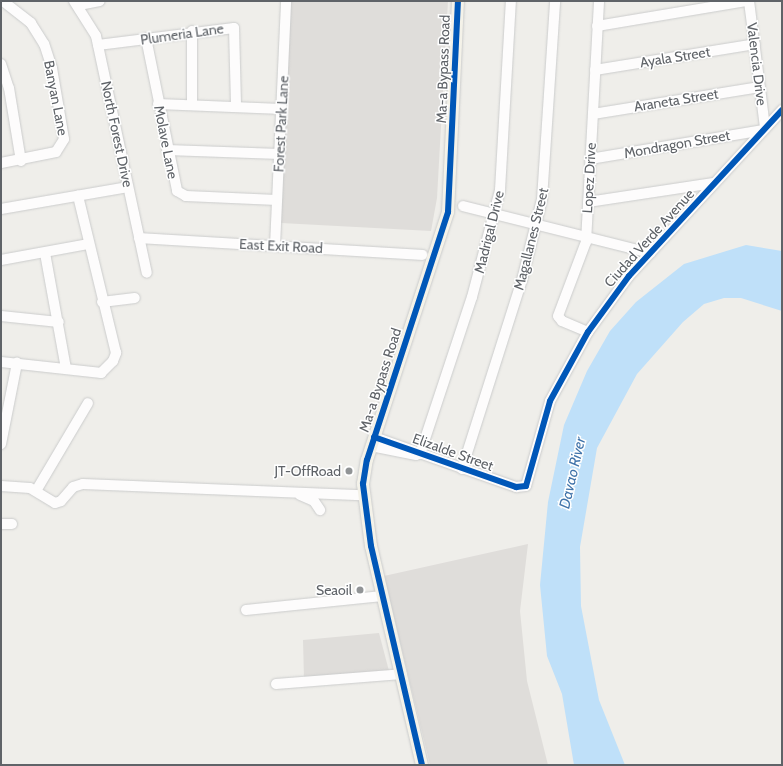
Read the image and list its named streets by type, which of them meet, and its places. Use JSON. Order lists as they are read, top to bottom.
{
  "streets": {
    "main road": ["Ma-a Bypass Road"],
    "street": [
      "Plumeria Lane",
      "Ayala Street",
      "Valencia Drive",
      "Banyan Lane",
      "Araneta Street",
      "Forest Park Lane",
      "North Forest Drive",
      "Molave Lane",
      "Mondragon Street",
      "Lopez Drive",
      "Madrigal Drive",
      "Ciudad Verde Avenue",
      "Magallanes Street",
      "East Exit Road",
      "Elizalde Street"
    ]
  },
  "crossings": [
    ["Plumeria Lane", "North Forest Drive"],
    ["Plumeria Lane", "Molave Lane"],
    ["Ayala Street", "Valencia Drive"],
    ["Ayala Street", "Lopez Drive"],
    ["Valencia Drive", "Araneta Street"],
    ["Valencia Drive", "Mondragon Street"],
    ["Valencia Drive", "Ciudad Verde Avenue"],
    ["Ma-a Bypass Road", "Elizalde Street"],
    ["Araneta Street", "Lopez Drive"],
    ["Forest Park Lane", "Molave Lane"],
    ["Forest Park Lane", "East Exit Road"],
    ["North Forest Drive", "East Exit Road"],
    ["Mondragon Street", "Lopez Drive"],
    ["Mondragon Street", "Ciudad Verde Avenue"],
    ["Lopez Drive", "Ciudad Verde Avenue"],
    ["Madrigal Drive", "Elizalde Street"],
    ["Ciudad Verde Avenue", "Elizalde Street"],
    ["Magallanes Street", "Elizalde Street"]
  ],
  "water": ["Davao River"],
  "places": ["JT-OffRoad", "Seaoil"]
}
